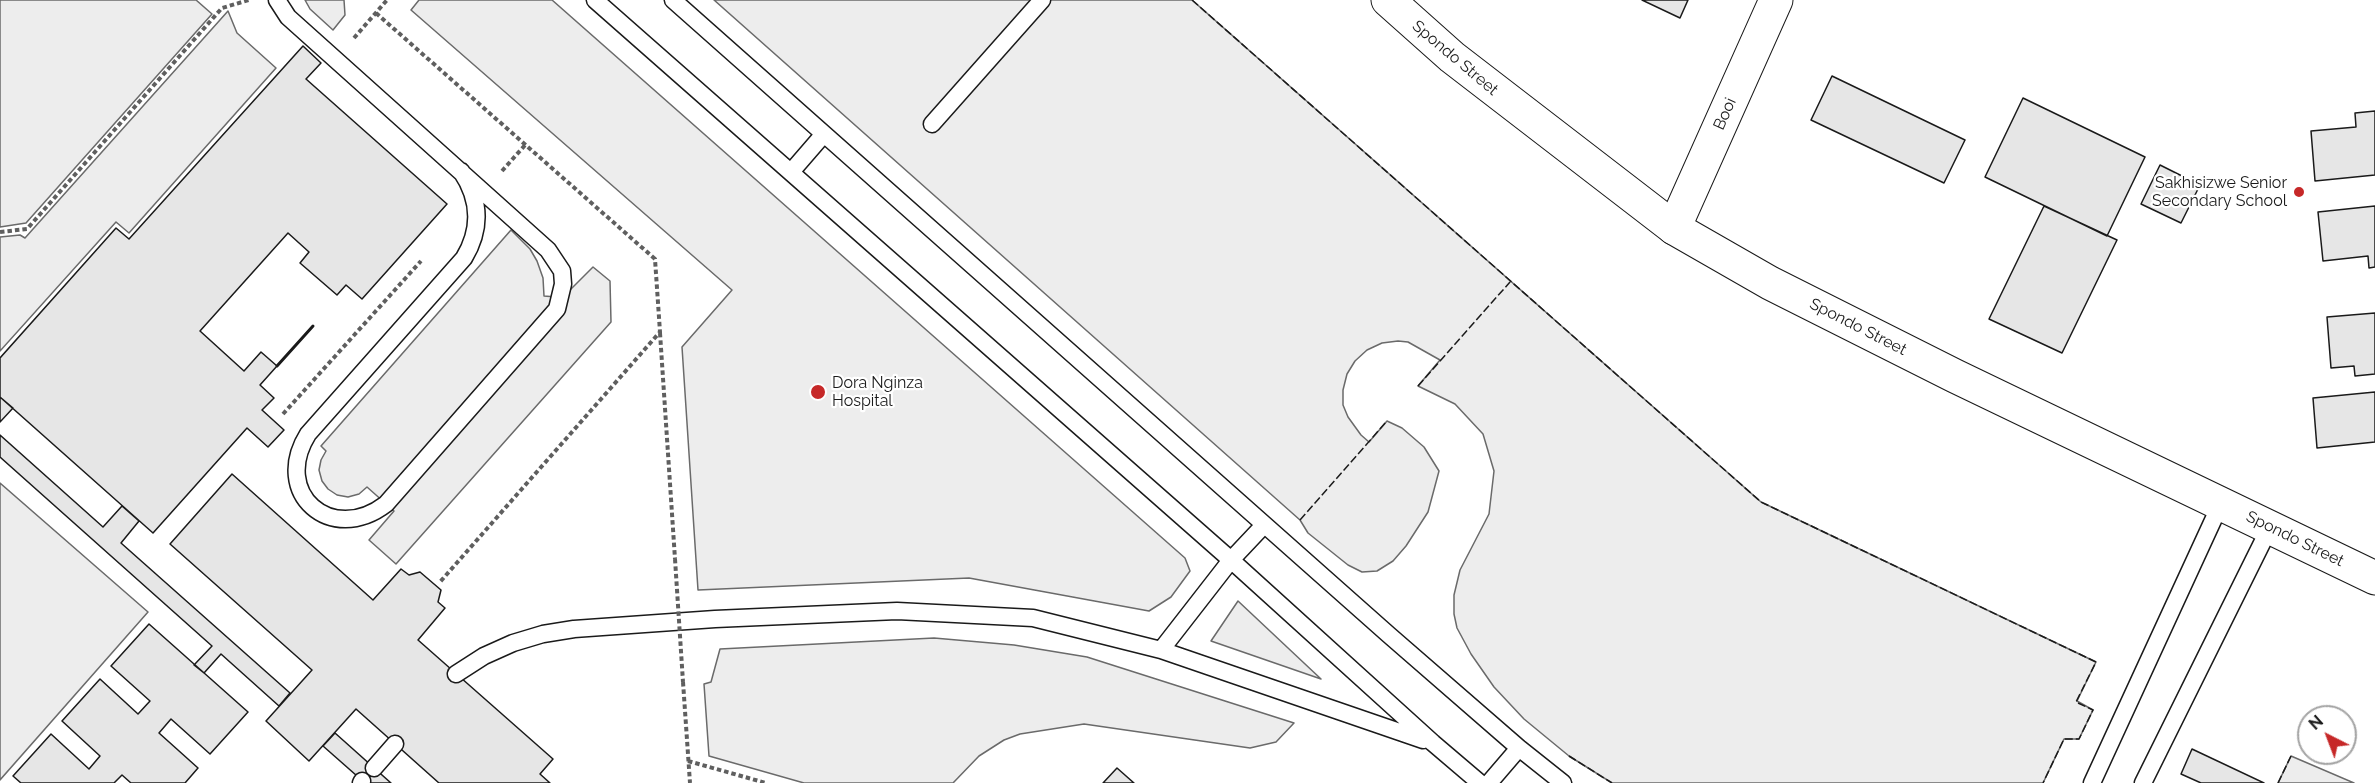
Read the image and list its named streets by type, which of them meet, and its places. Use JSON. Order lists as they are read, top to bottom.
{
  "streets": {
    "main road": ["Spondo Street", "Booi"]
  },
  "crossings": [
    ["Spondo Street", "Booi"]
  ],
  "places": ["Sakhisizwe Senior Secondary School", "Dora Nginza Hospital"],
  "north": "top left"
}
